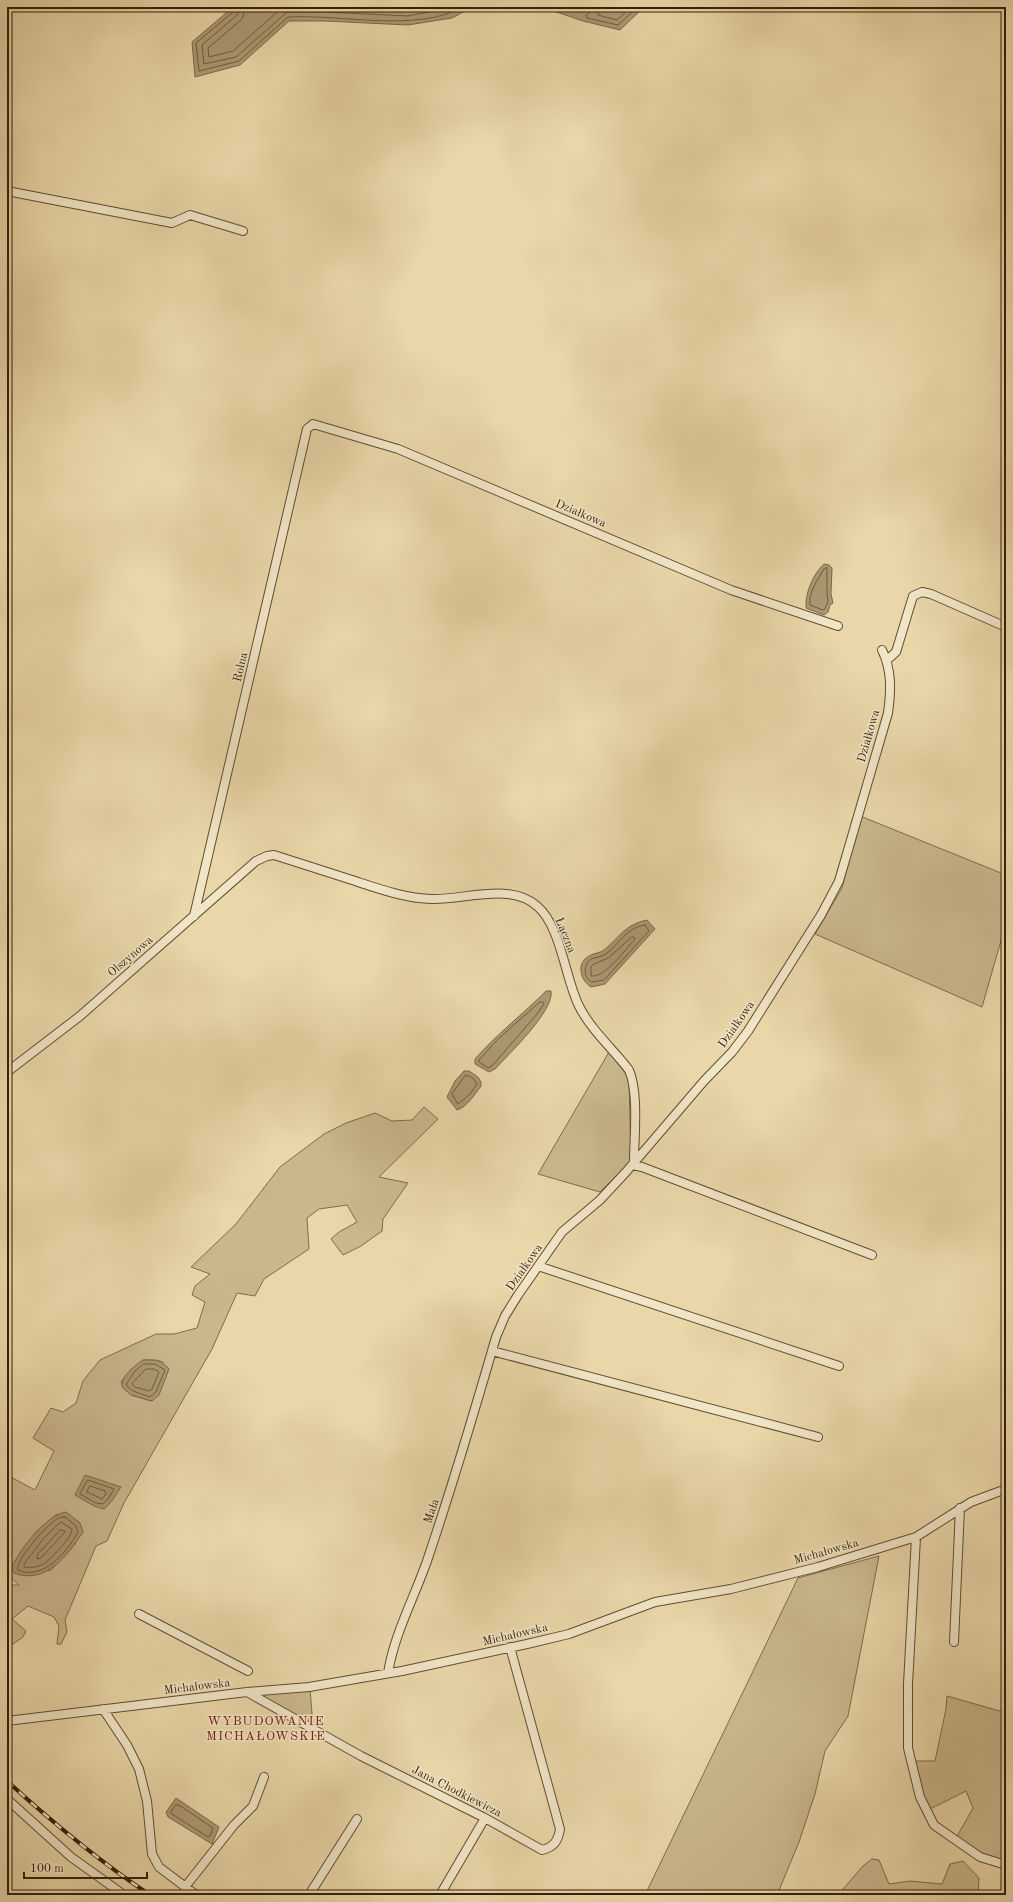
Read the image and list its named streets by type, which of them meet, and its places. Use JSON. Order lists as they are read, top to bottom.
{
  "streets": {
    "street": [
      "Działkowa",
      "Rolna",
      "Łączna",
      "Olszynowa",
      "Mała",
      "Michałowska",
      "Jana Chodkiewicza"
    ]
  },
  "crossings": [
    ["Działkowa", "Rolna"],
    ["Działkowa", "Łączna"],
    ["Działkowa", "Mała"],
    ["Rolna", "Olszynowa"],
    ["Łączna", "Olszynowa"],
    ["Mała", "Michałowska"],
    ["Michałowska", "Jana Chodkiewicza"]
  ],
  "districts": ["WYBUDOWANIE MICHAŁOWSKIE"],
  "scale_bar": "100 m"
}
